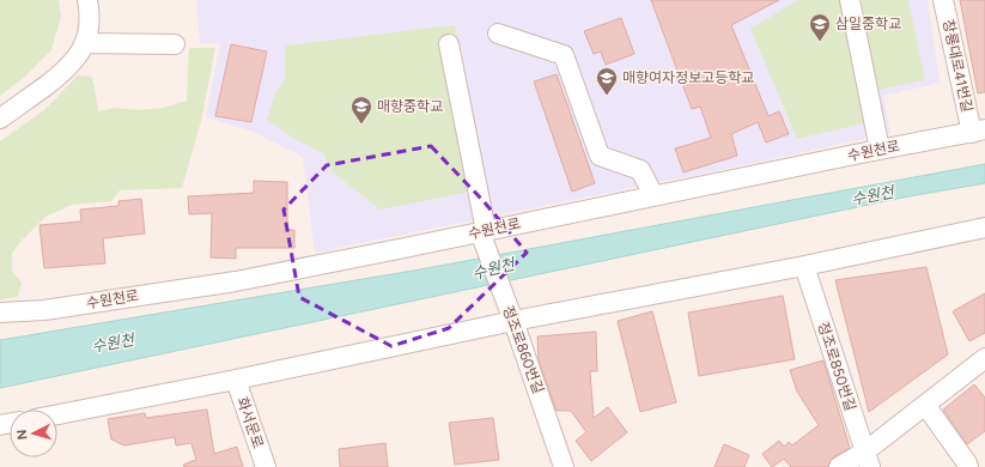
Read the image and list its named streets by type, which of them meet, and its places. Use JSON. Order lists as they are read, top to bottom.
{
  "streets": {
    "street": [
      "창룡대로41번길",
      "수원천로",
      "정조로860번길",
      "정조로850번길",
      "화서문로"
    ]
  },
  "crossings": [
    ["창룡대로41번길", "수원천로"],
    ["수원천로", "정조로860번길"]
  ],
  "water": ["수원천"],
  "places": {
    "school or university": ["삼일중학교", "매향여자정보고등학교", "매향중학교"]
  },
  "north": "left"
}
